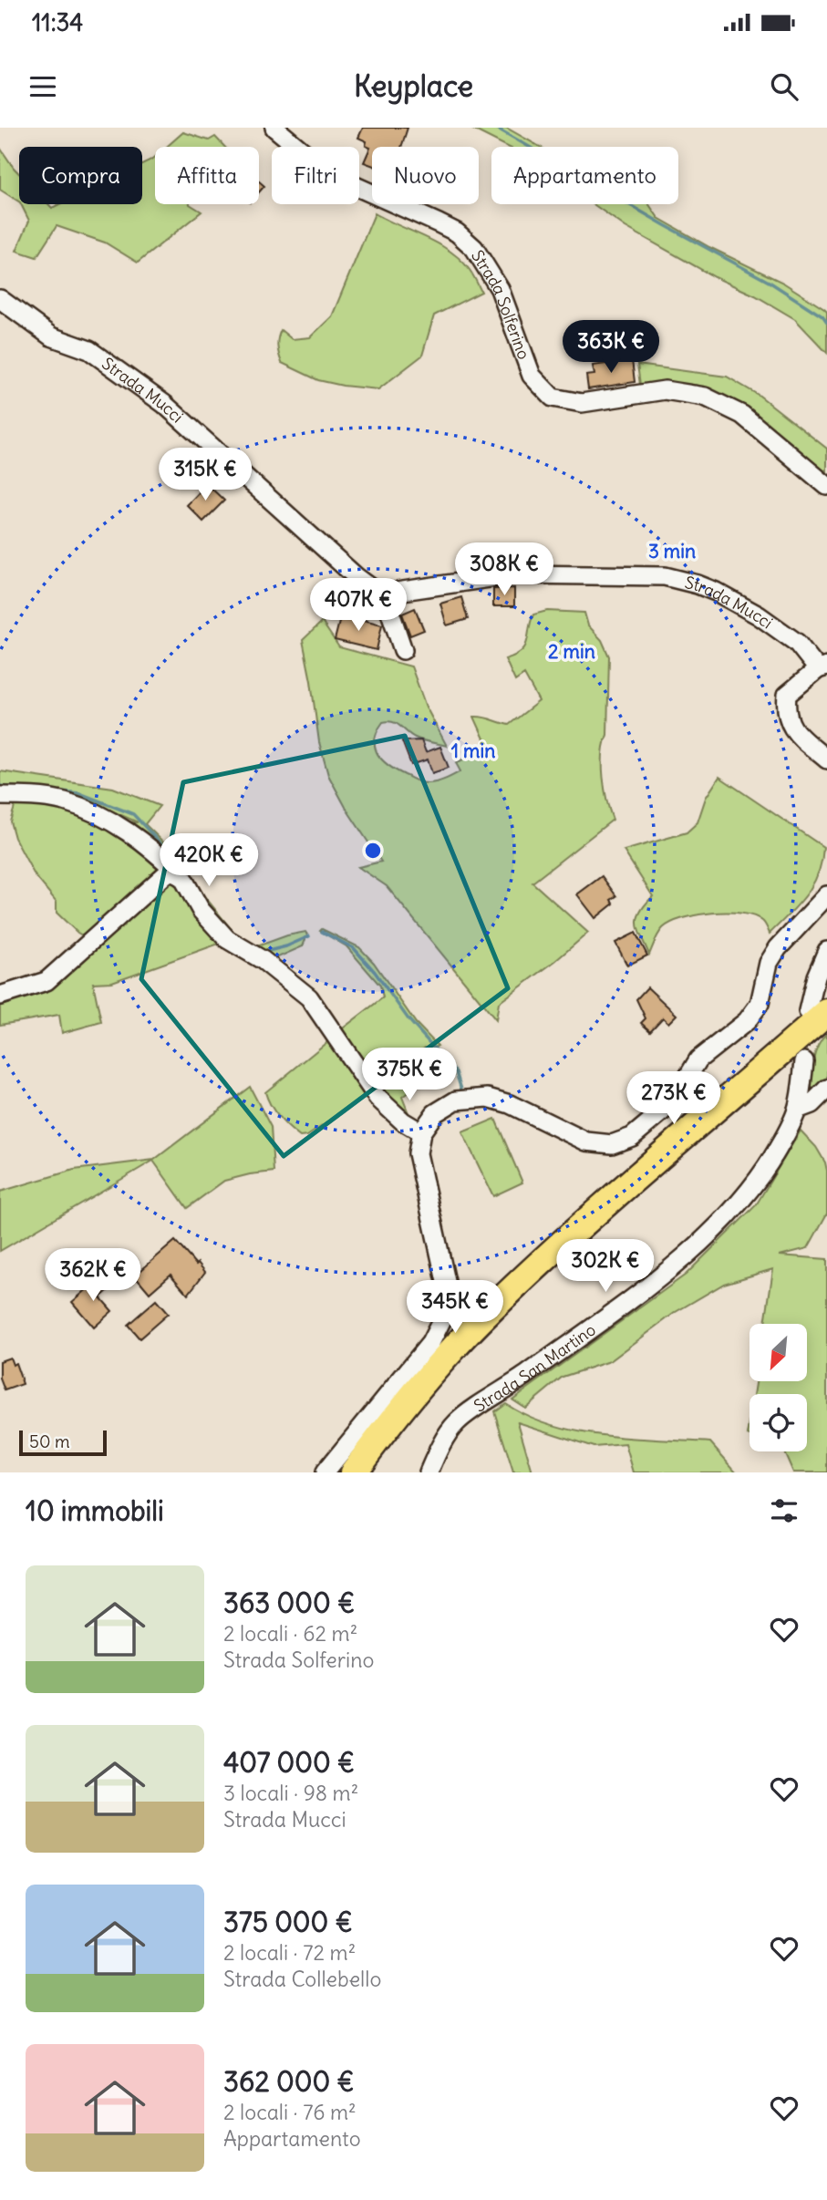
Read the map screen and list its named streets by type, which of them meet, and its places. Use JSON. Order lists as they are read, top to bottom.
{
  "streets": {
    "street": ["Strada Solferino", "Strada Mucci", "Strada San Martino"]
  },
  "scale_bar": "50 m",
  "north": "bottom left",
  "page": {
    "status": "11:34",
    "header": "Keyplace",
    "chip": [
      "Compra",
      "Affitta",
      "Filtri",
      "Nuovo",
      "Appartamento"
    ],
    "price": [
      "363K €",
      "315K €",
      "308K €",
      "407K €",
      "420K €",
      "375K €",
      "273K €",
      "302K €",
      "362K €",
      "345K €"
    ],
    "scale": "50 m",
    "heading": "10 immobili",
    "list": [
      {
        "name": "363 000 €",
        "note": "2 locali · 62 m² · Strada Solferino"
      },
      {
        "name": "407 000 €",
        "note": "3 locali · 98 m² · Strada Mucci"
      },
      {
        "name": "375 000 €",
        "note": "2 locali · 72 m² · Strada Collebello"
      },
      {
        "name": "362 000 €",
        "note": "2 locali · 76 m² · Appartamento"
      }
    ]
  },
  "rings": ["3 min", "2 min", "1 min"]
}
